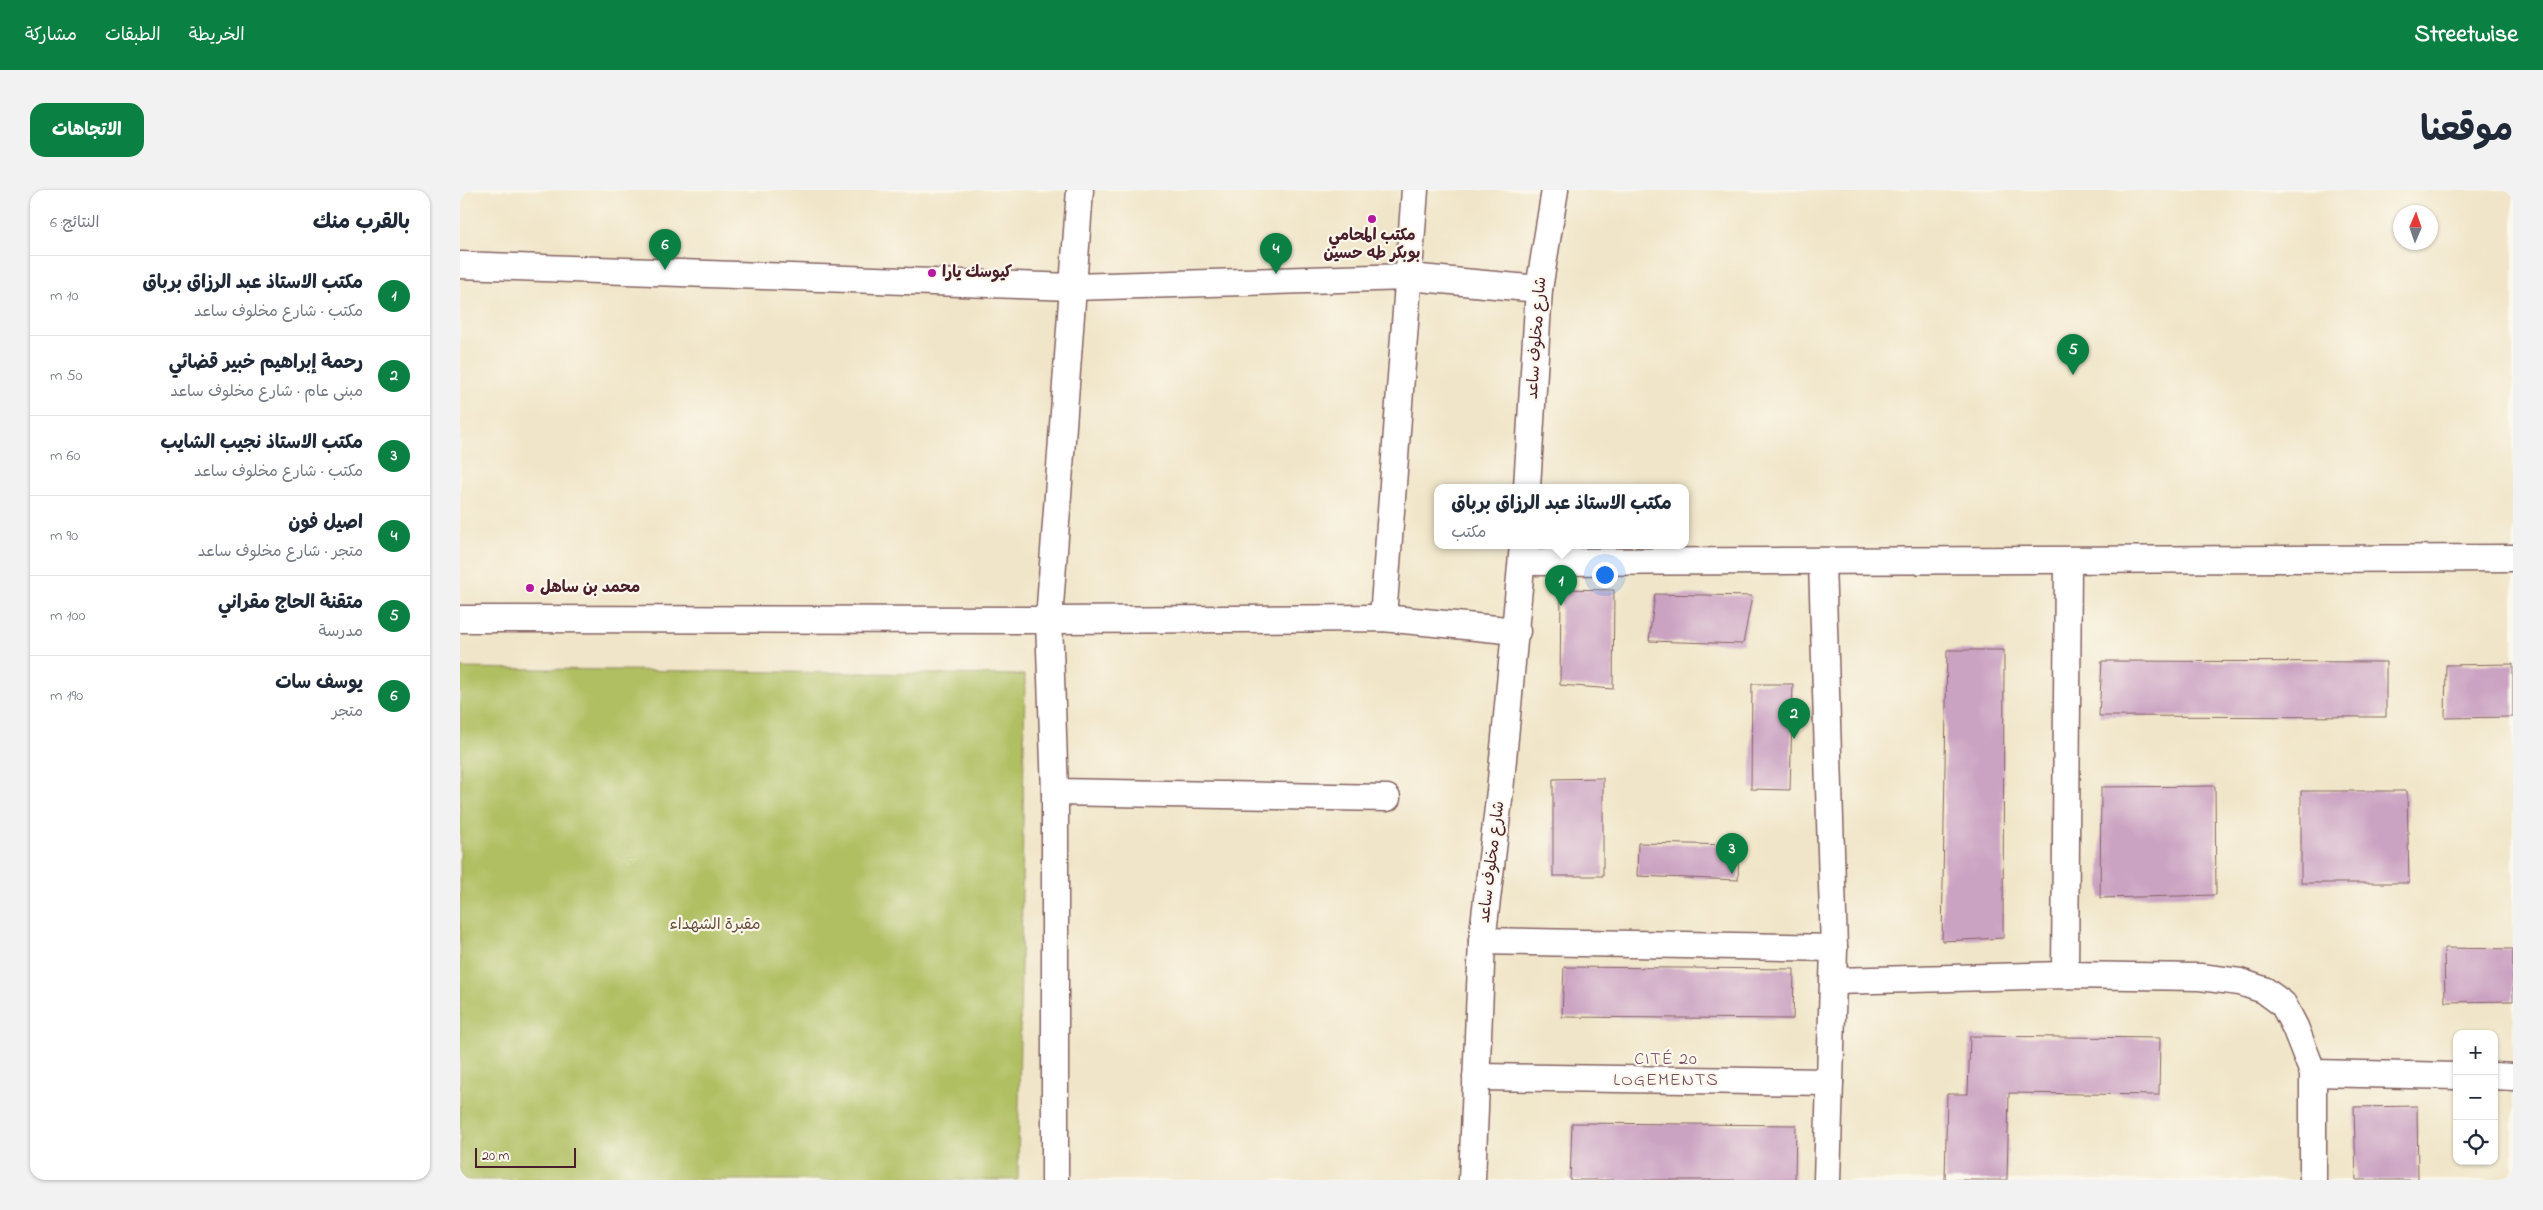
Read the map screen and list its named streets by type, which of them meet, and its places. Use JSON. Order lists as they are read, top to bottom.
{
  "streets": {
    "street": ["شارع مخلوف ساعد"]
  },
  "districts": ["CITÉ 20 LOGEMENTS"],
  "parks": ["مقبرة الشهداء"],
  "places": ["مكتب المحامي بوبكر طه حسين", "كيوسك يارا", "محمد بن ساهل"],
  "scale_bar": "20 m",
  "north": "top",
  "page": {
    "header": "Streetwise",
    "nav": ["الخريطة", "الطبقات", "مشاركة"],
    "title": "موقعنا",
    "buttons": "الاتجاهات",
    "heading": ["بالقرب منك", "النتائج: 6"],
    "pins": [
      "6",
      "4",
      "5",
      "1",
      "2",
      "3"
    ],
    "list": [
      {
        "mark": "1",
        "name": "مكتب الاستاذ عبد الرزاق برباق",
        "note": "مكتب · شارع مخلوف ساعد",
        "value": "10 m"
      },
      {
        "mark": "2",
        "name": "رحمة إبراهيم خبير قضائي",
        "note": "مبنى عام · شارع مخلوف ساعد",
        "value": "50 m"
      },
      {
        "mark": "3",
        "name": "مكتب الاستاذ نجيب الشايب",
        "note": "مكتب · شارع مخلوف ساعد",
        "value": "60 m"
      },
      {
        "mark": "4",
        "name": "اصيل فون",
        "note": "متجر · شارع مخلوف ساعد",
        "value": "90 m"
      },
      {
        "mark": "5",
        "name": "متقنة الحاج مقراني",
        "note": "مدرسة",
        "value": "100 m"
      },
      {
        "mark": "6",
        "name": "يوسف سات",
        "note": "متجر",
        "value": "190 m"
      }
    ],
    "popup": ["مكتب الاستاذ عبد الرزاق برباق", "مكتب"],
    "map_buttons": ["+", "−"],
    "scale": "20 m"
  }
}
